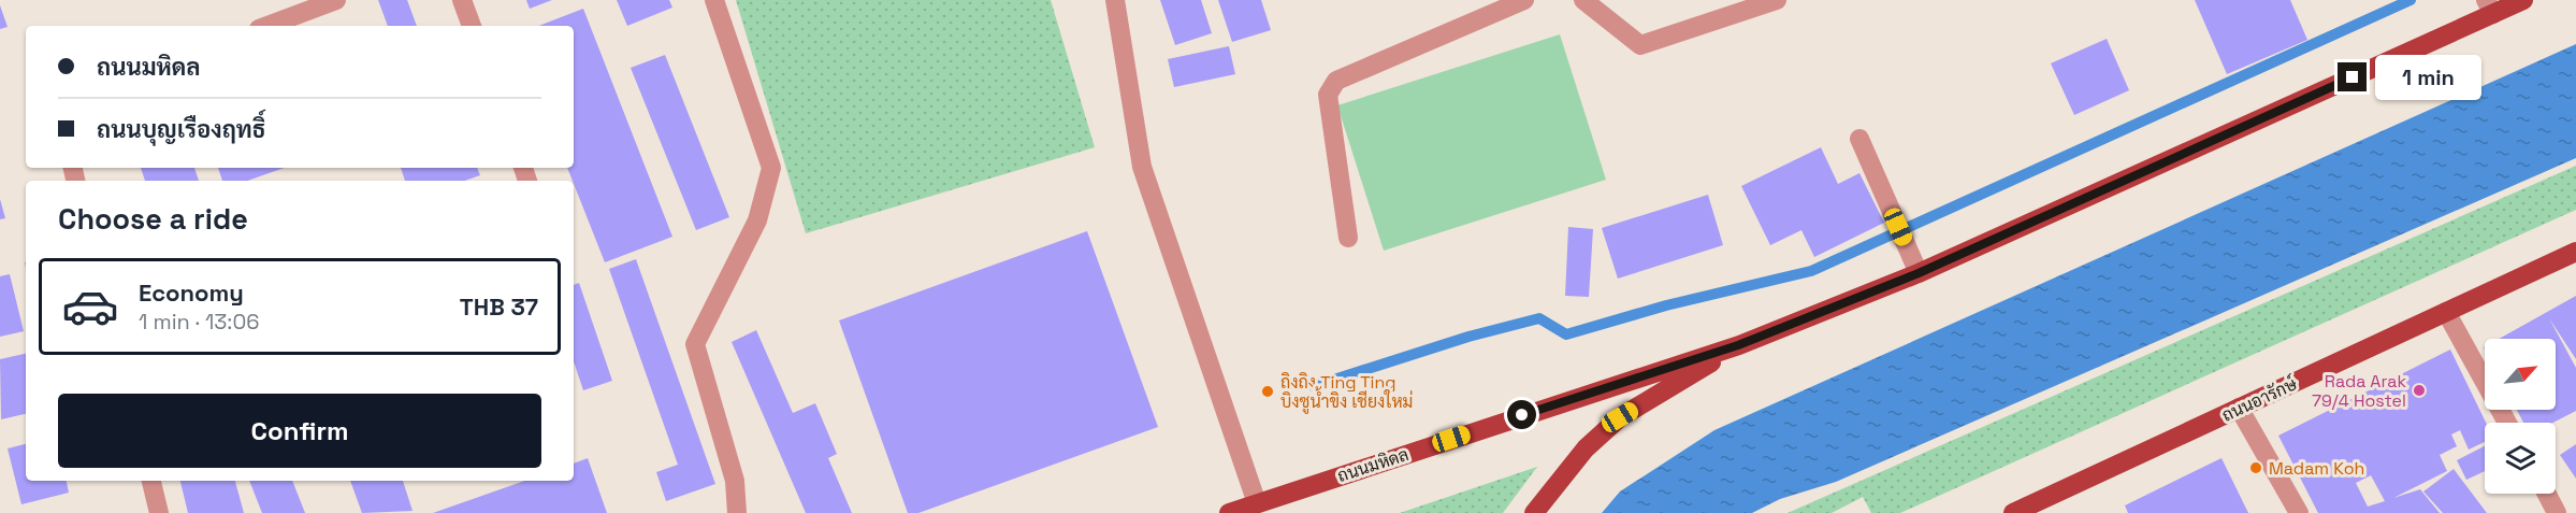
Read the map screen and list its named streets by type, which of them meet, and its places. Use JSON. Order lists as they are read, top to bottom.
{
  "streets": {
    "main road": ["ถนนอารักษ์", "ถนนมหิดล"]
  },
  "places": ["Rada Arak 79/4 Hostel", "ถิงถิง Ting Ting บิงซูน้ำขิง เชียงใหม่", "Madam Koh"],
  "north": "top right",
  "page": {
    "banner": ["ถนนมหิดล", "ถนนบุญเรืองฤทธิ์"],
    "bubble": "1 min",
    "heading": "Choose a ride",
    "list": [
      {
        "name": "Economy",
        "note": "1 min · 13:06",
        "value": "THB 37"
      }
    ],
    "buttons": "Confirm"
  }
}
